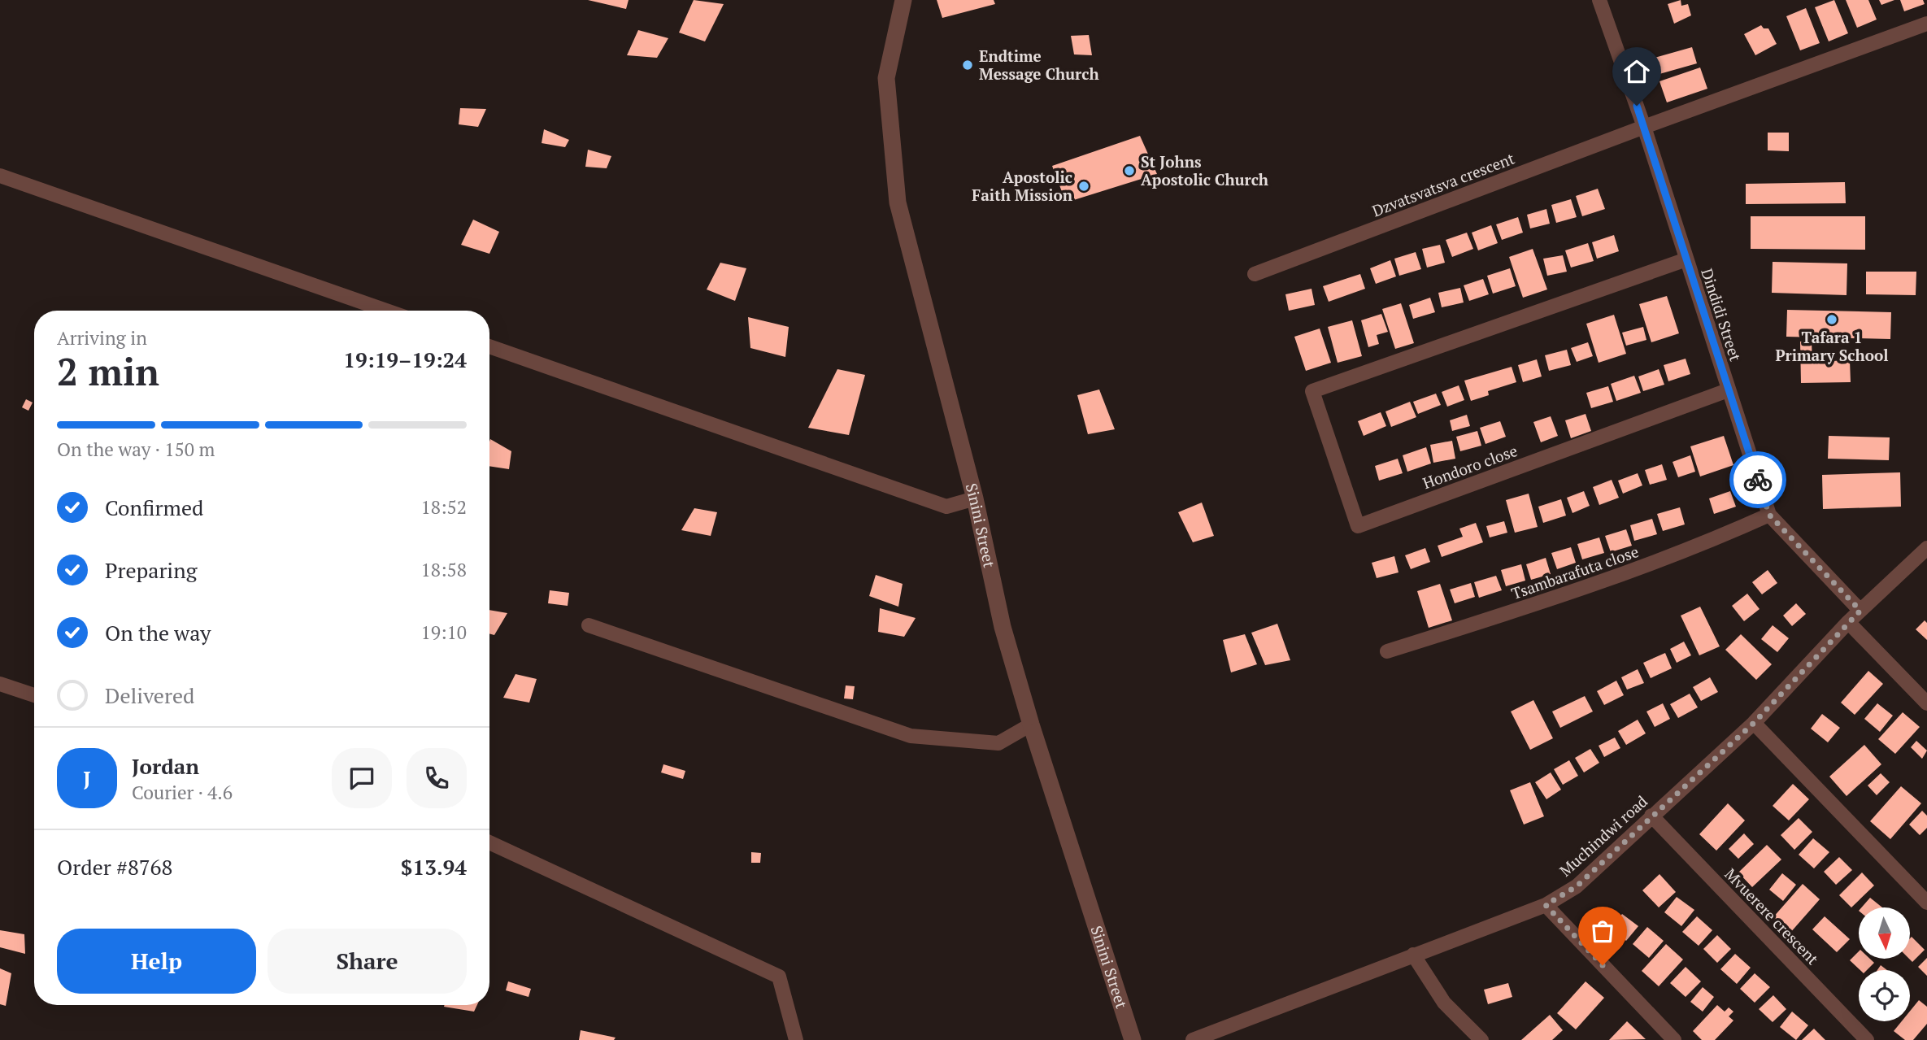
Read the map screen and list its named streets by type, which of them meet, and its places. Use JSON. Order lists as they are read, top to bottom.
{
  "streets": {
    "street": [
      "Dzvatsvatsva crescent",
      "Dindidi Street",
      "Hondoro close",
      "Sinini Street",
      "Tsambarafuta close",
      "Muchindwi road",
      "Mvuerere crescent"
    ]
  },
  "crossings": [
    ["Dzvatsvatsva crescent", "Dindidi Street"],
    ["Dindidi Street", "Hondoro close"],
    ["Dindidi Street", "Tsambarafuta close"],
    ["Dindidi Street", "Muchindwi road"],
    ["Muchindwi road", "Mvuerere crescent"]
  ],
  "places": [
    "Endtime Message Church",
    "St Johns Apostolic Church",
    "Apostolic Faith Mission",
    "Tafara 1 Primary School"
  ],
  "north": "bottom",
  "page": {
    "heading": ["2 min", "Arriving in", "19:19–19:24"],
    "panel": [
      "Jordan",
      "Courier · 4.6",
      "Order #8768",
      "$13.94"
    ],
    "bar": "On the way · 150 m",
    "list": [
      ["Confirmed", "18:52"],
      ["Preparing", "18:58"],
      ["On the way", "19:10"],
      "Delivered"
    ],
    "round": "J",
    "buttons": ["Help", "Share"]
  }
}
